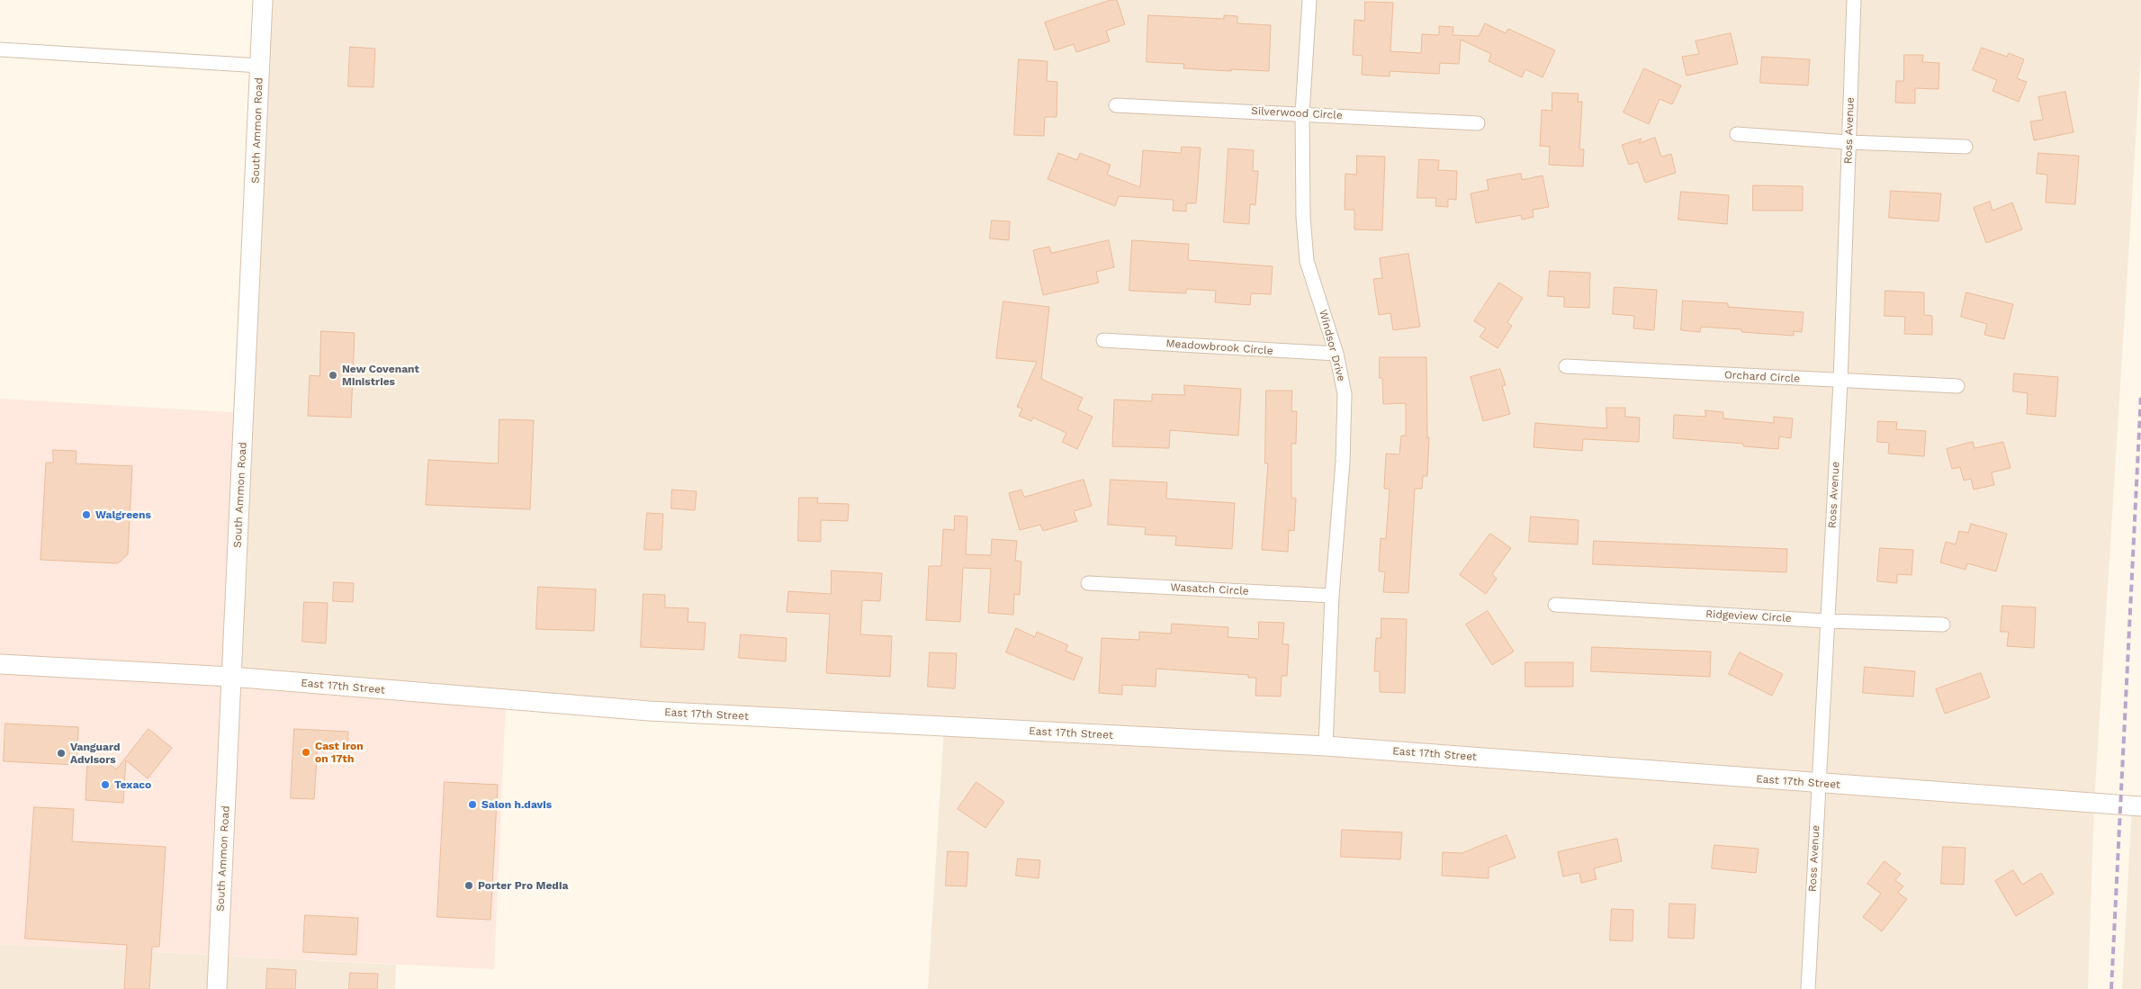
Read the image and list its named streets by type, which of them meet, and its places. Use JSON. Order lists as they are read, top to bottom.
{
  "streets": {
    "main road": ["South Ammon Road", "East 17th Street"],
    "street": [
      "Silverwood Circle",
      "Ross Avenue",
      "Windsor Drive",
      "Meadowbrook Circle",
      "Orchard Circle",
      "Wasatch Circle",
      "Ridgeview Circle"
    ]
  },
  "crossings": [
    ["Silverwood Circle", "Windsor Drive"],
    ["South Ammon Road", "East 17th Street"],
    ["Ross Avenue", "Orchard Circle"],
    ["Ross Avenue", "Ridgeview Circle"],
    ["Ross Avenue", "East 17th Street"],
    ["Windsor Drive", "Meadowbrook Circle"],
    ["Windsor Drive", "Wasatch Circle"],
    ["Windsor Drive", "East 17th Street"]
  ],
  "places": [
    "New Covenant Ministries",
    "Walgreens",
    "Cast Iron on 17th",
    "Vanguard Advisors",
    "Texaco",
    "Salon h.davis",
    "Porter Pro Media"
  ]
}
